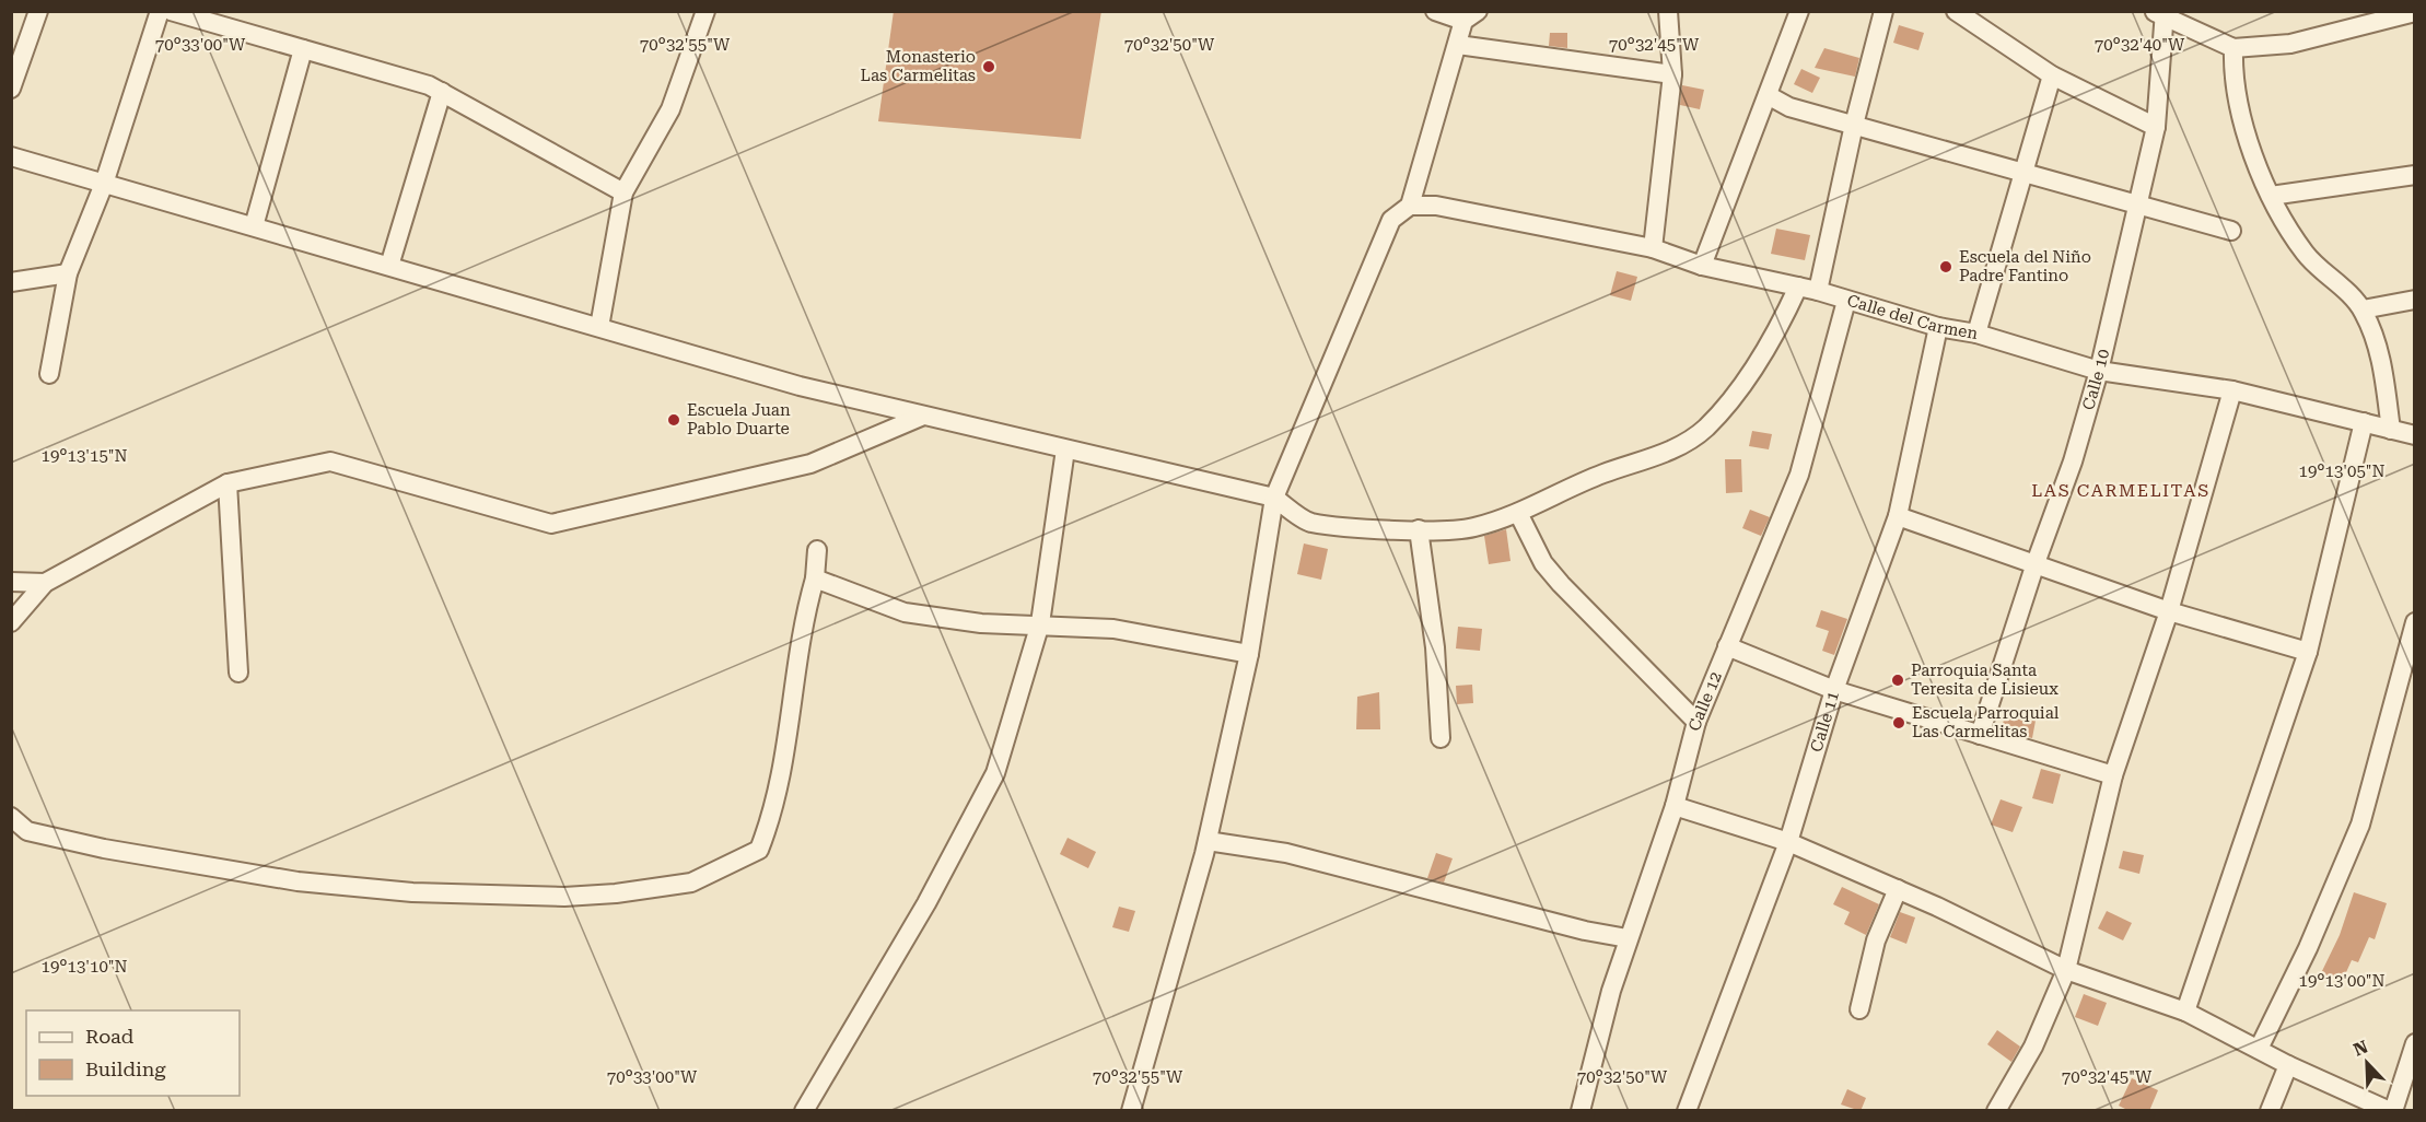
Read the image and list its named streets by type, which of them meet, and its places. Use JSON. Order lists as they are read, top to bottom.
{
  "streets": {
    "street": [
      "Calle del Carmen",
      "Calle 10",
      "Calle 12",
      "Calle 11"
    ]
  },
  "crossings": [
    ["Calle del Carmen", "Calle 10"],
    ["Calle del Carmen", "Calle 12"],
    ["Calle del Carmen", "Calle 11"]
  ],
  "districts": ["LAS CARMELITAS"],
  "places": [
    "Monasterio Las Carmelitas",
    "Escuela del Niño Padre Fantino",
    "Escuela Juan Pablo Duarte",
    "Parroquia Santa Teresita de Lisieux",
    "Escuela Parroquial Las Carmelitas"
  ],
  "legend": ["Road", "Building"],
  "north": "top left",
  "coordinates": [
    "70°33'00\"W",
    "70°32'55\"W",
    "70°32'50\"W",
    "70°32'45\"W",
    "70°32'40\"W",
    "19°13'15\"N",
    "19°13'05\"N",
    "19°13'10\"N",
    "19°13'00\"N"
  ]
}
